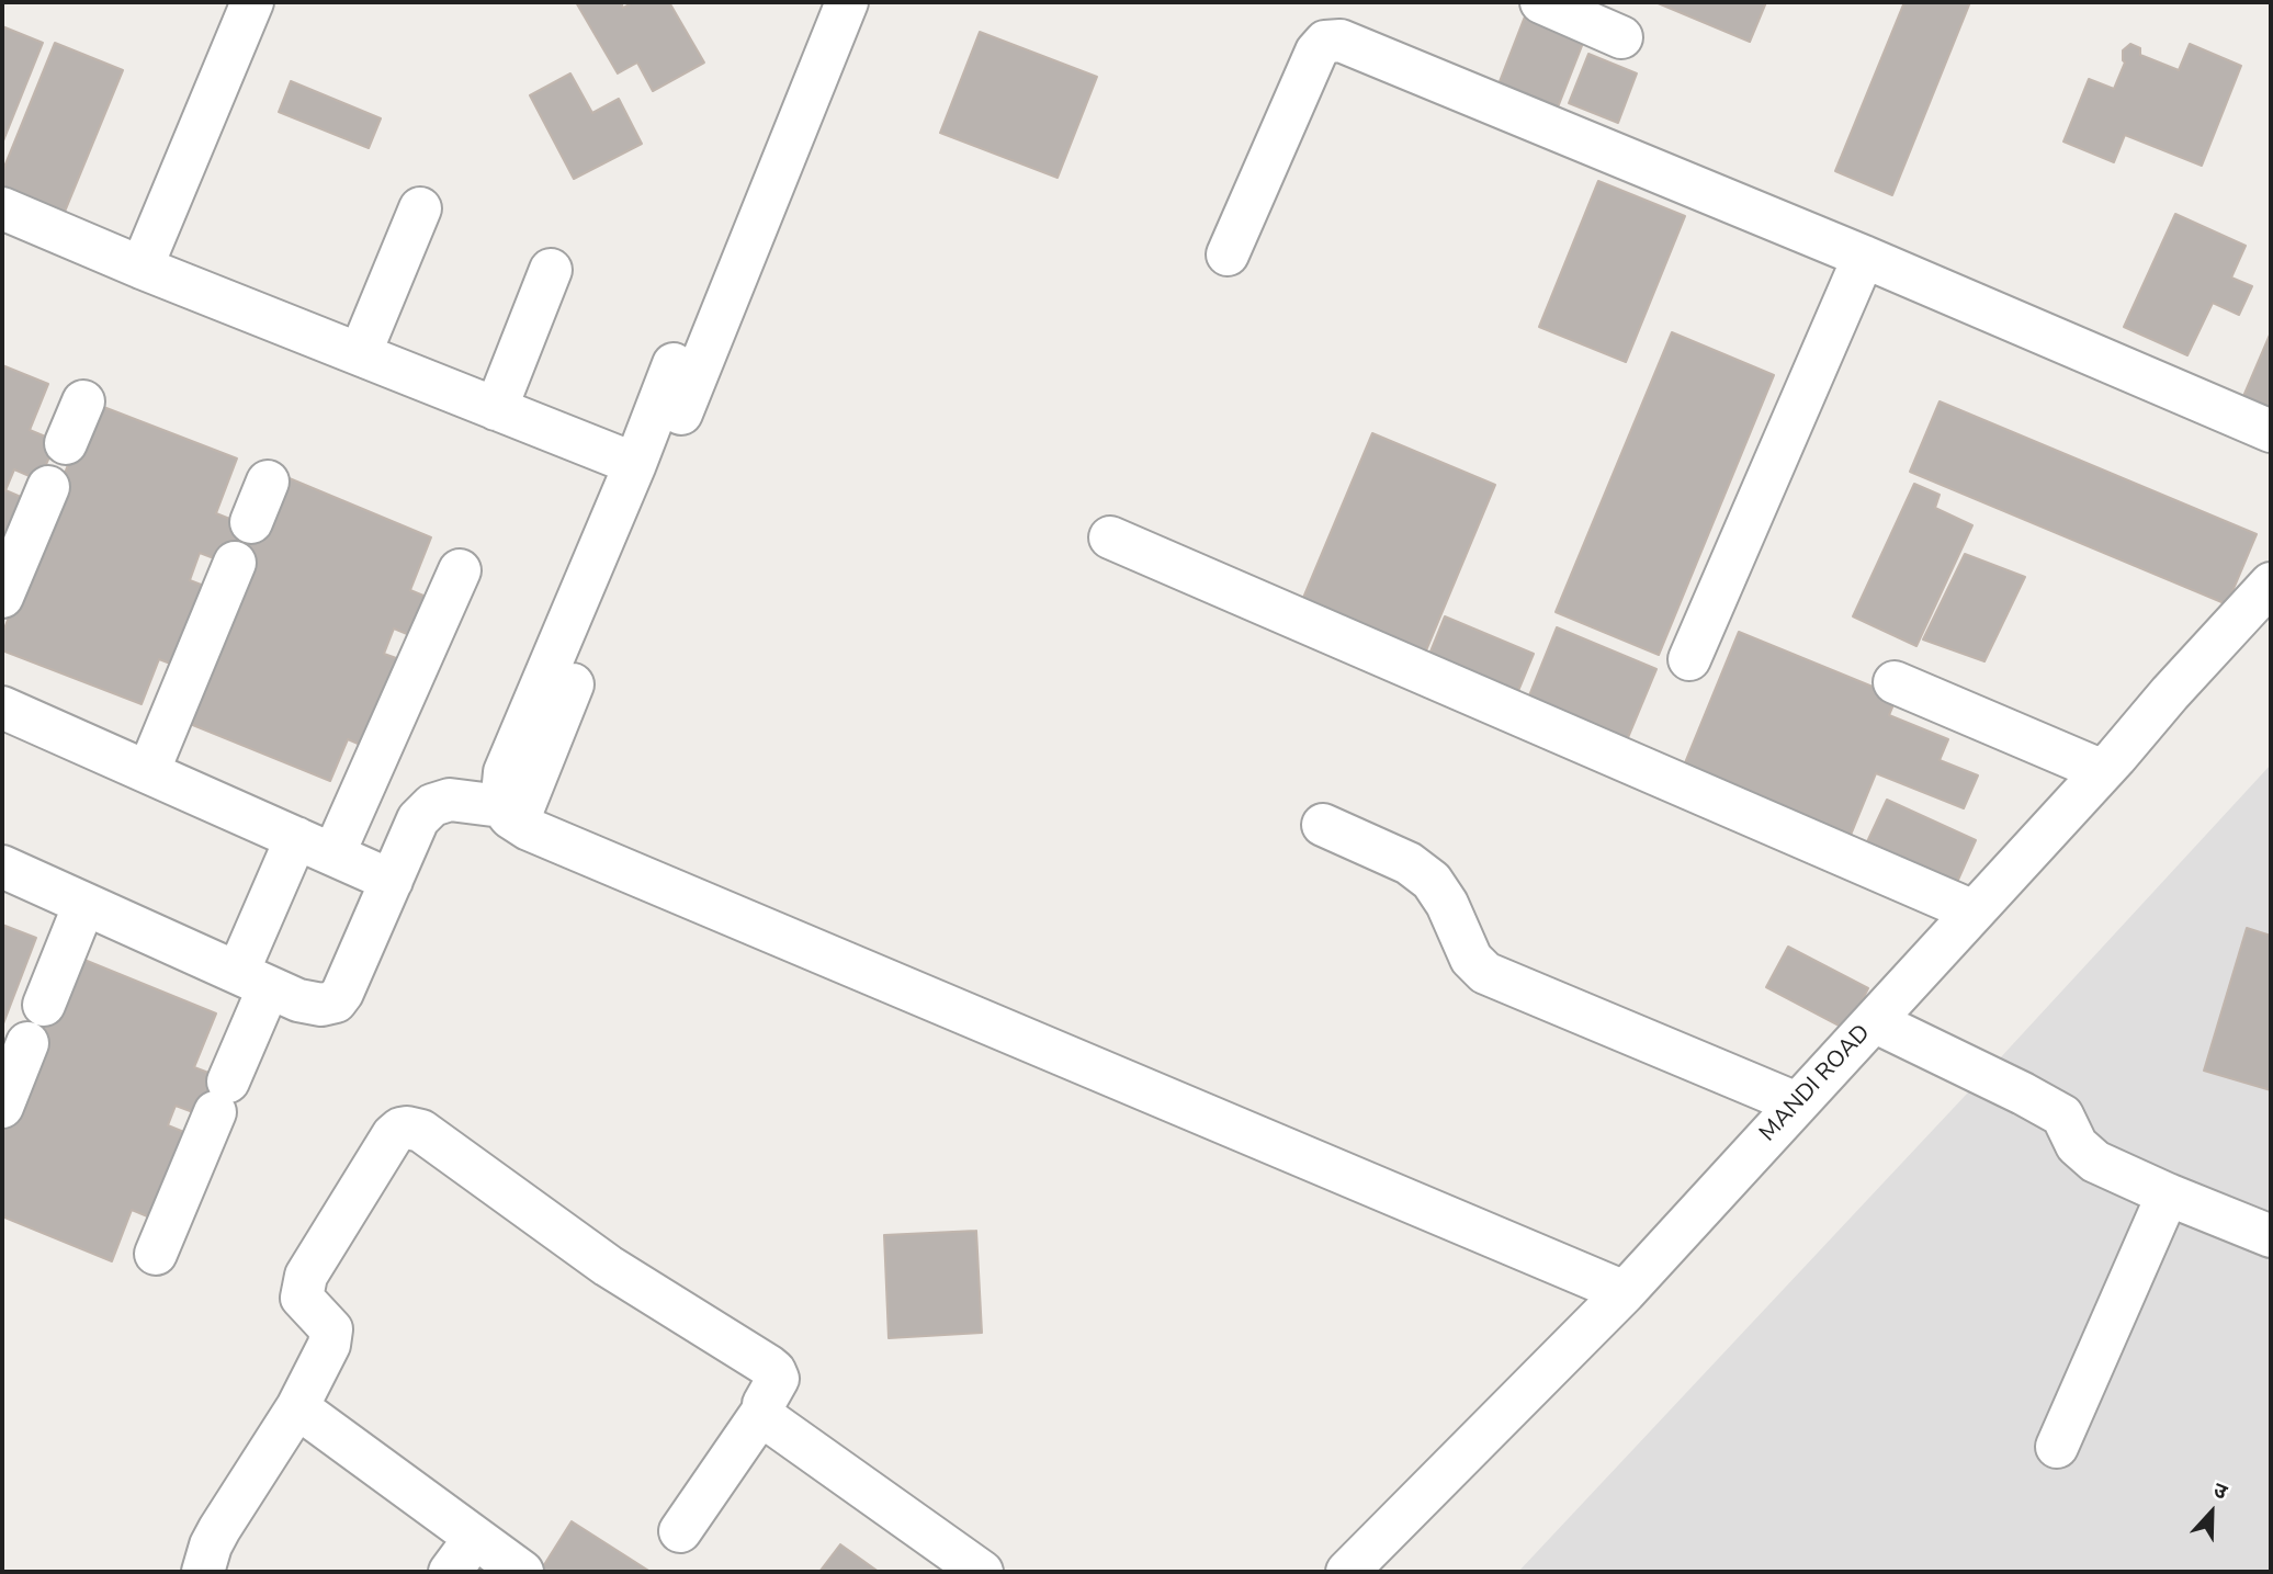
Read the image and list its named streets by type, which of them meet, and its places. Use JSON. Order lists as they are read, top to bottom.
{
  "streets": {
    "street": ["MANDI ROAD"]
  },
  "north": "top"
}
